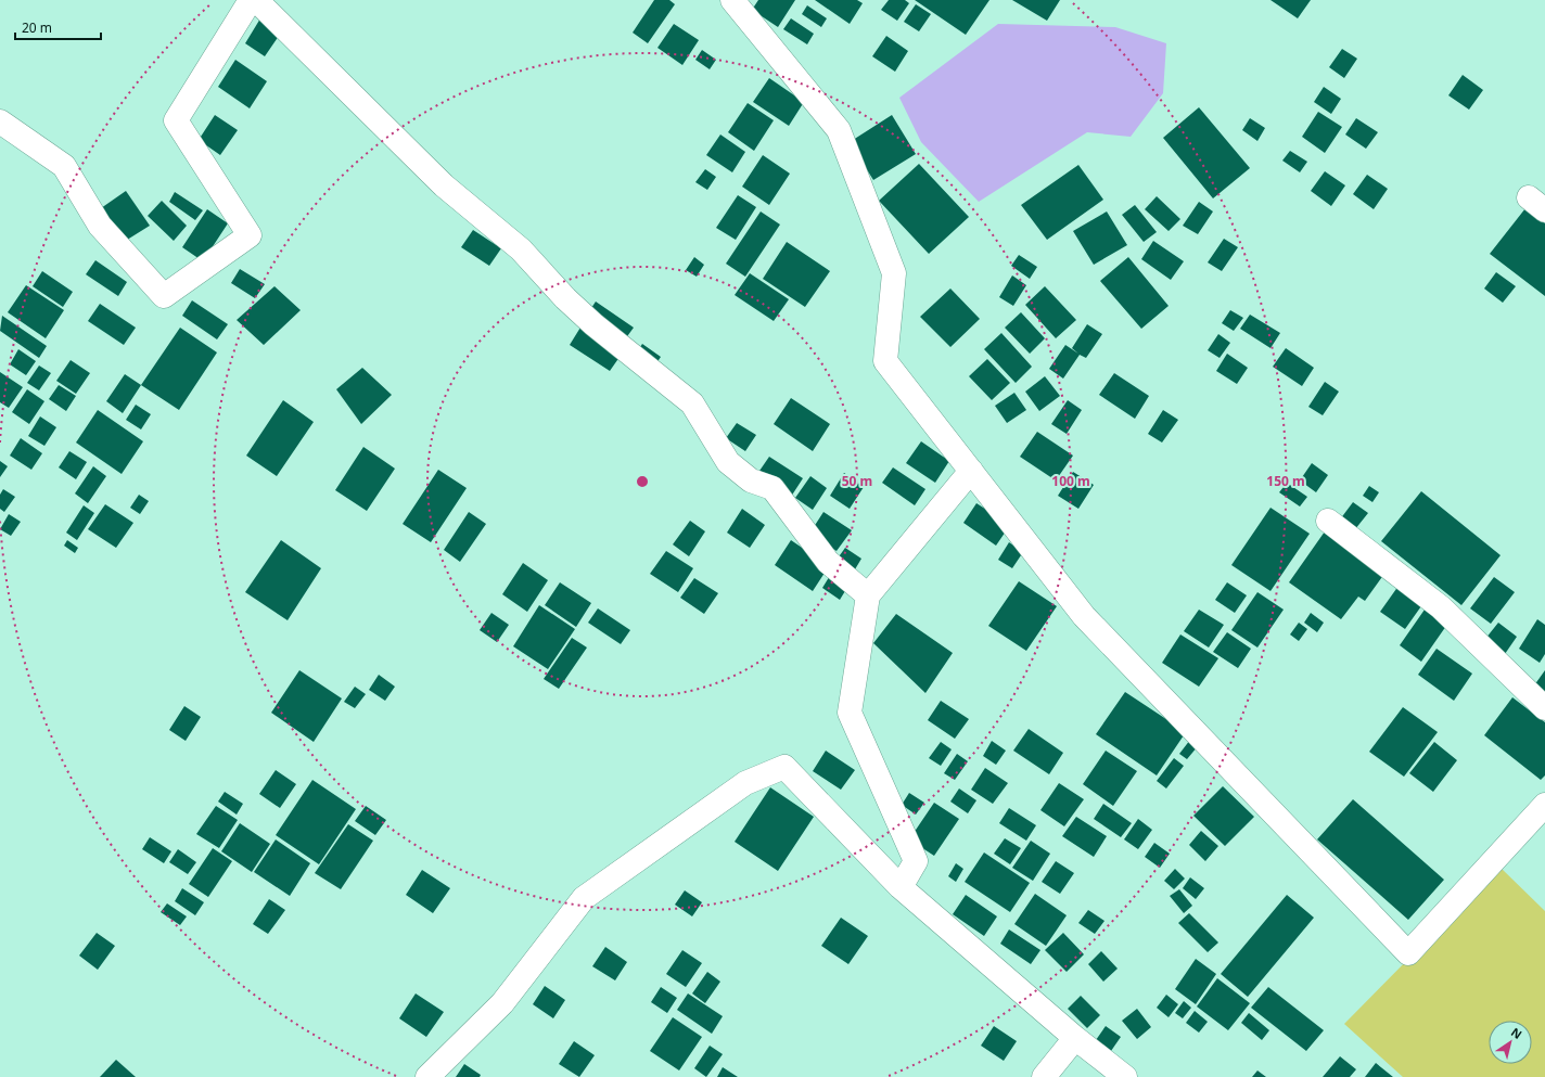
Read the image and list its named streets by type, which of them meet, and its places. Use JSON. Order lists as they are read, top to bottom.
{
  "scale_bar": "20 m",
  "north": "top right",
  "rings": ["50 m", "100 m", "150 m"]
}
